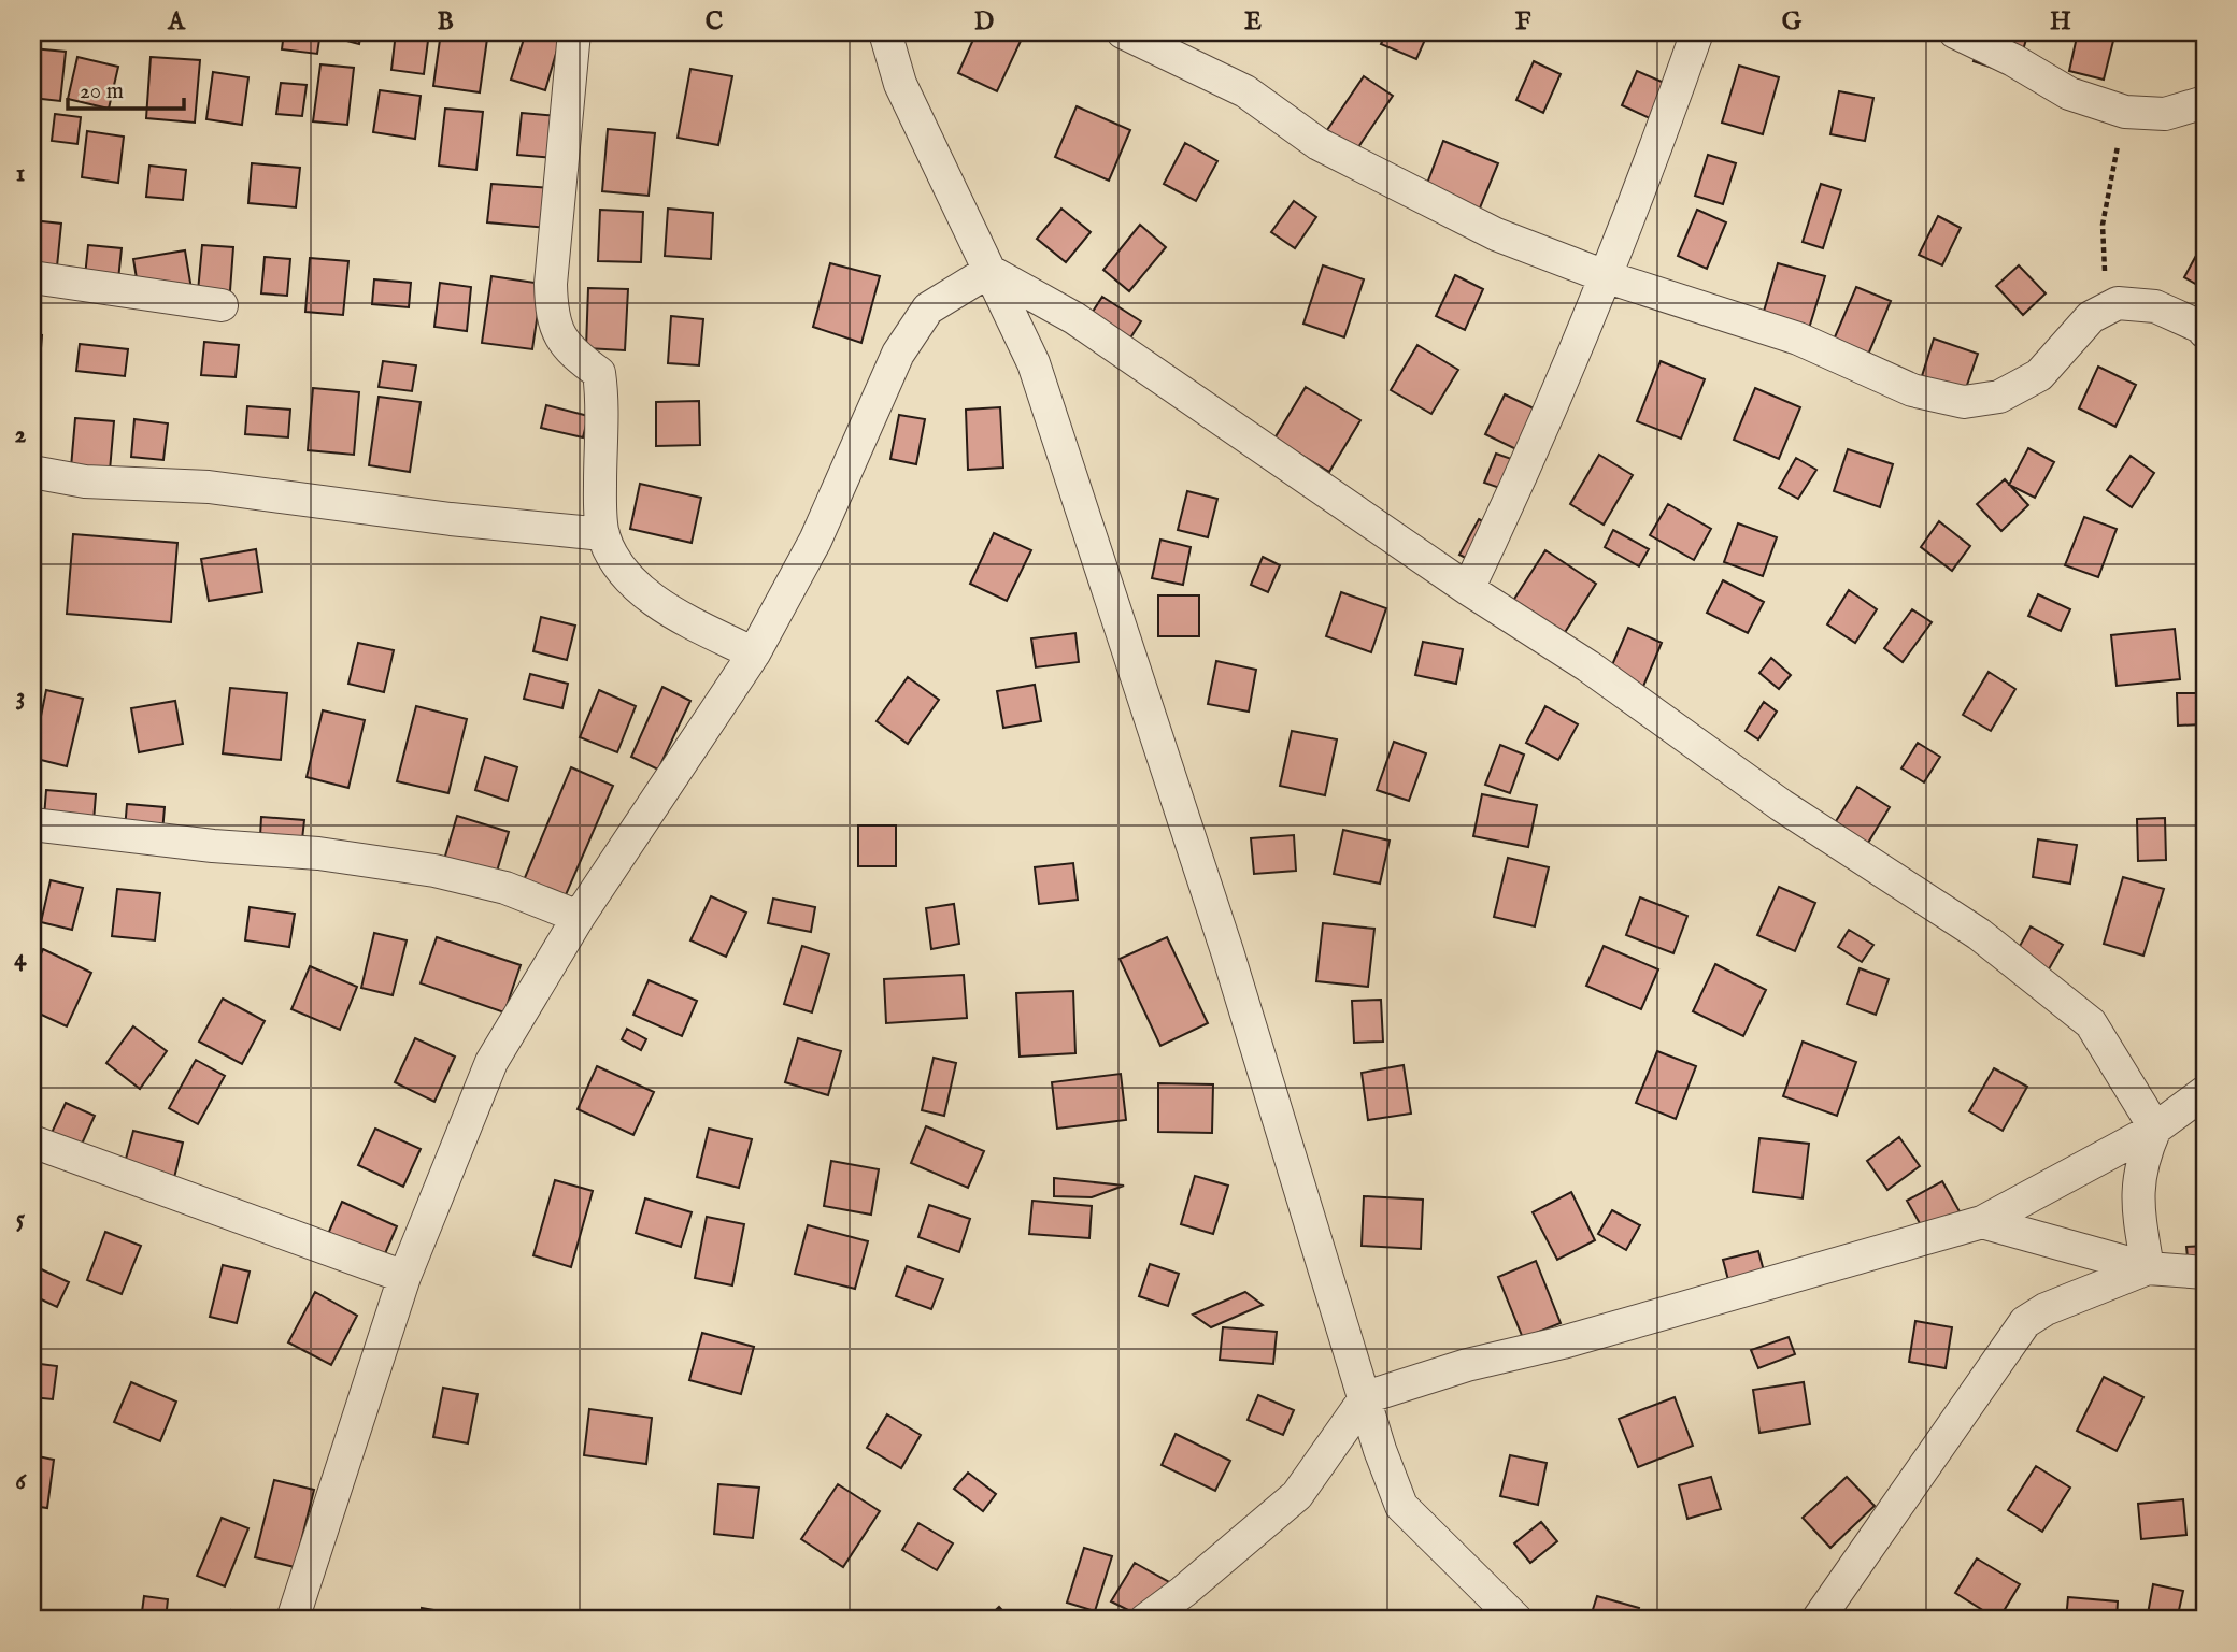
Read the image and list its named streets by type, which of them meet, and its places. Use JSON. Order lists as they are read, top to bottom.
{
  "scale_bar": "20 m",
  "grid": {
    "columns": [
      "A",
      "B",
      "C",
      "D",
      "E",
      "F",
      "G",
      "H"
    ],
    "rows": [
      "1",
      "2",
      "3",
      "4",
      "5",
      "6"
    ]
  }
}
